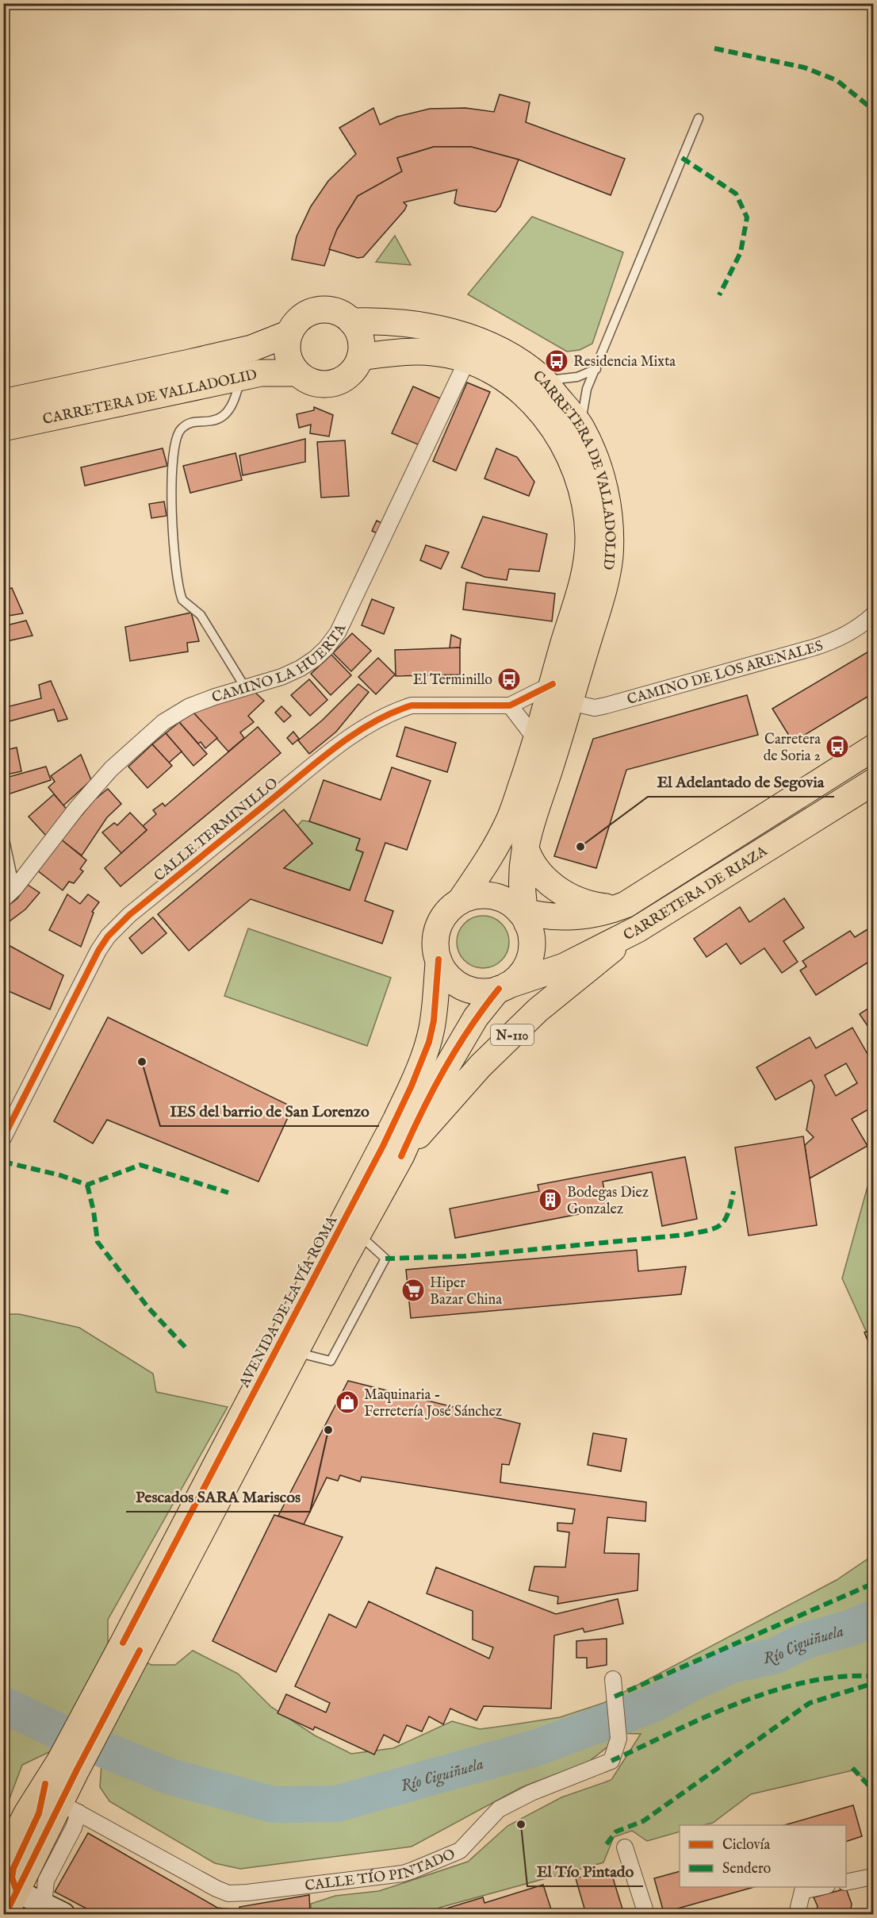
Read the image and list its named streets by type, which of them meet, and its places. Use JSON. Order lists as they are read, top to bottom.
{
  "streets": {
    "highway": ["CARRETERA DE VALLADOLID", "CARRETERA DE RIAZA", "N-110"],
    "main road": ["AVENIDA DE LA VÍA ROMA"],
    "street": [
      "CAMINO LA HUERTA",
      "CAMINO DE LOS ARENALES",
      "CALLE TERMINILLO",
      "CALLE TÍO PINTADO"
    ]
  },
  "crossings": [
    ["CARRETERA DE VALLADOLID", "CAMINO LA HUERTA"],
    ["CARRETERA DE VALLADOLID", "CAMINO DE LOS ARENALES"],
    ["CARRETERA DE VALLADOLID", "CALLE TERMINILLO"],
    ["CARRETERA DE VALLADOLID", "CARRETERA DE RIAZA"],
    ["CARRETERA DE VALLADOLID", "AVENIDA DE LA VÍA ROMA"],
    ["CAMINO DE LOS ARENALES", "CALLE TERMINILLO"],
    ["CARRETERA DE RIAZA", "AVENIDA DE LA VÍA ROMA"],
    ["AVENIDA DE LA VÍA ROMA", "CALLE TÍO PINTADO"]
  ],
  "water": ["Río Ciguiñuela"],
  "places": {
    "bus stop": ["Residencia Mixta", "El Terminillo", "Carretera de Soria 2"],
    "other": [
      "El Adelantado de Segovia",
      "IES del barrio de San Lorenzo",
      "Pescados SARA Mariscos",
      "El Tío Pintado"
    ],
    "building": ["Bodegas Diez Gonzalez"],
    "supermarket": ["Hiper Bazar China"],
    "shop": ["Maquinaria - Ferretería José Sánchez"]
  },
  "legend": ["Ciclovía", "Sendero"]
}
